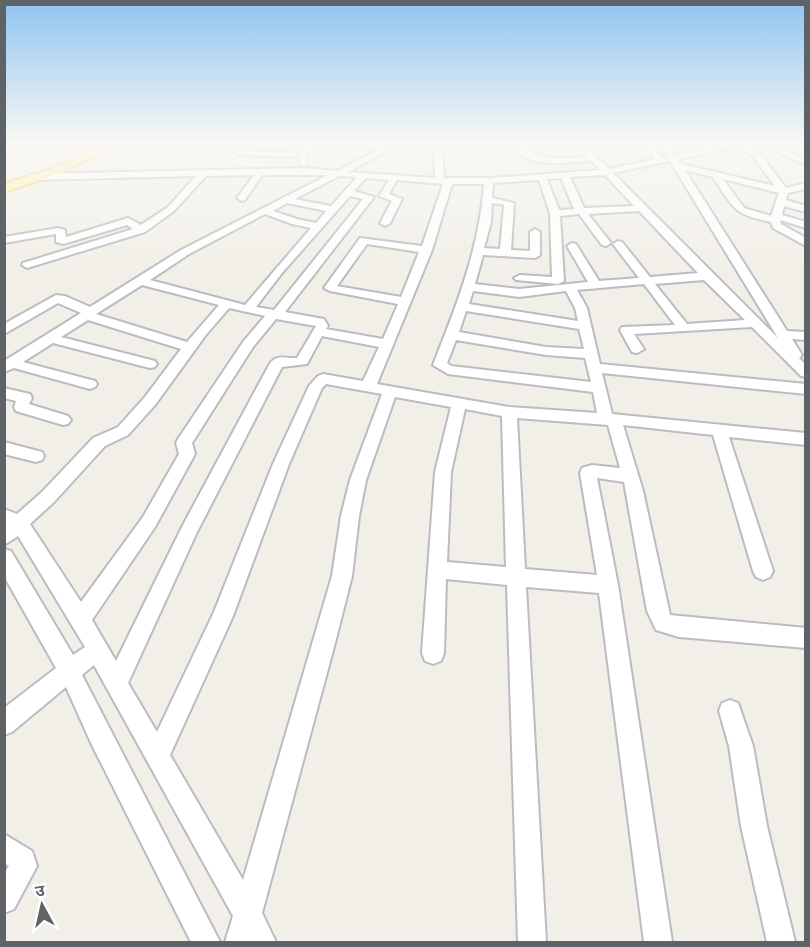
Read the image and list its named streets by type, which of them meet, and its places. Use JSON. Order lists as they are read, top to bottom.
{
  "north": "top"
}
